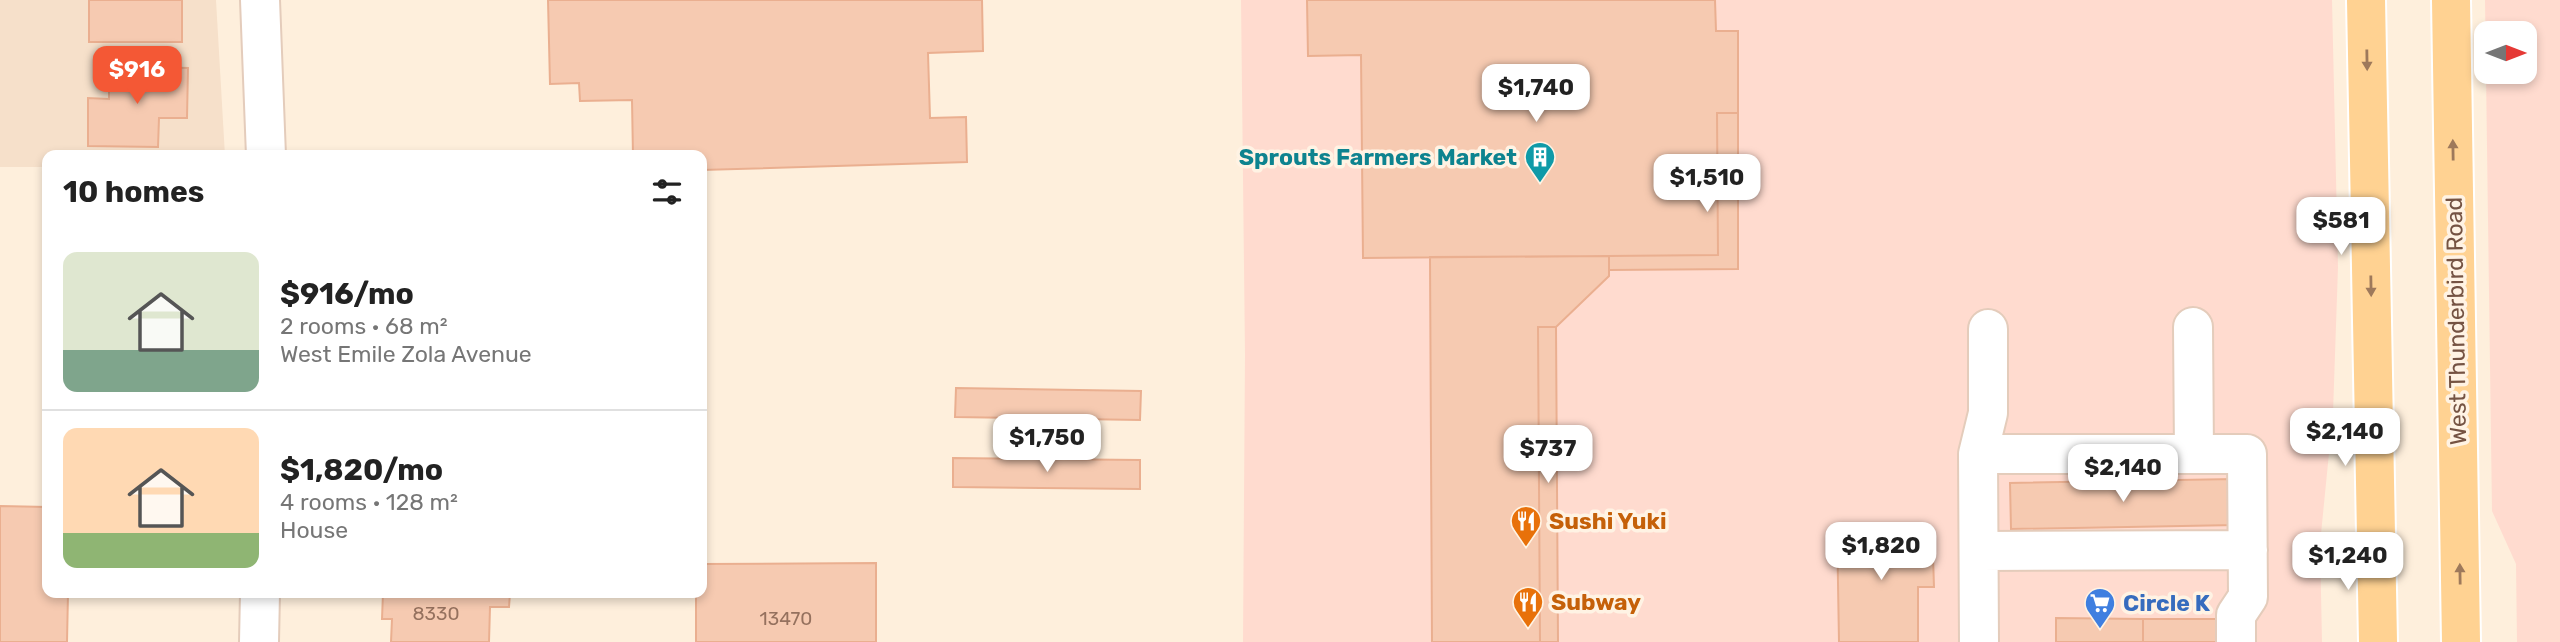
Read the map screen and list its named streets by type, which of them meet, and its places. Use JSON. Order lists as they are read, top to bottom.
{
  "streets": {
    "main road": ["West Thunderbird Road"]
  },
  "places": {
    "building": ["Sprouts Farmers Market"],
    "restaurant": ["Sushi Yuki", "Subway"],
    "supermarket": ["Circle K"]
  },
  "house_numbers": ["8330", "13470"],
  "north": "right",
  "page": {
    "price": [
      "$916",
      "$1,740",
      "$1,510",
      "$581",
      "$2,140",
      "$1,750",
      "$737",
      "$2,140",
      "$1,820",
      "$1,240"
    ],
    "heading": "10 homes",
    "list": [
      {
        "name": "$916/mo",
        "note": "2 rooms · 68 m² · West Emile Zola Avenue"
      },
      {
        "name": "$1,820/mo",
        "note": "4 rooms · 128 m² · House"
      }
    ]
  }
}
